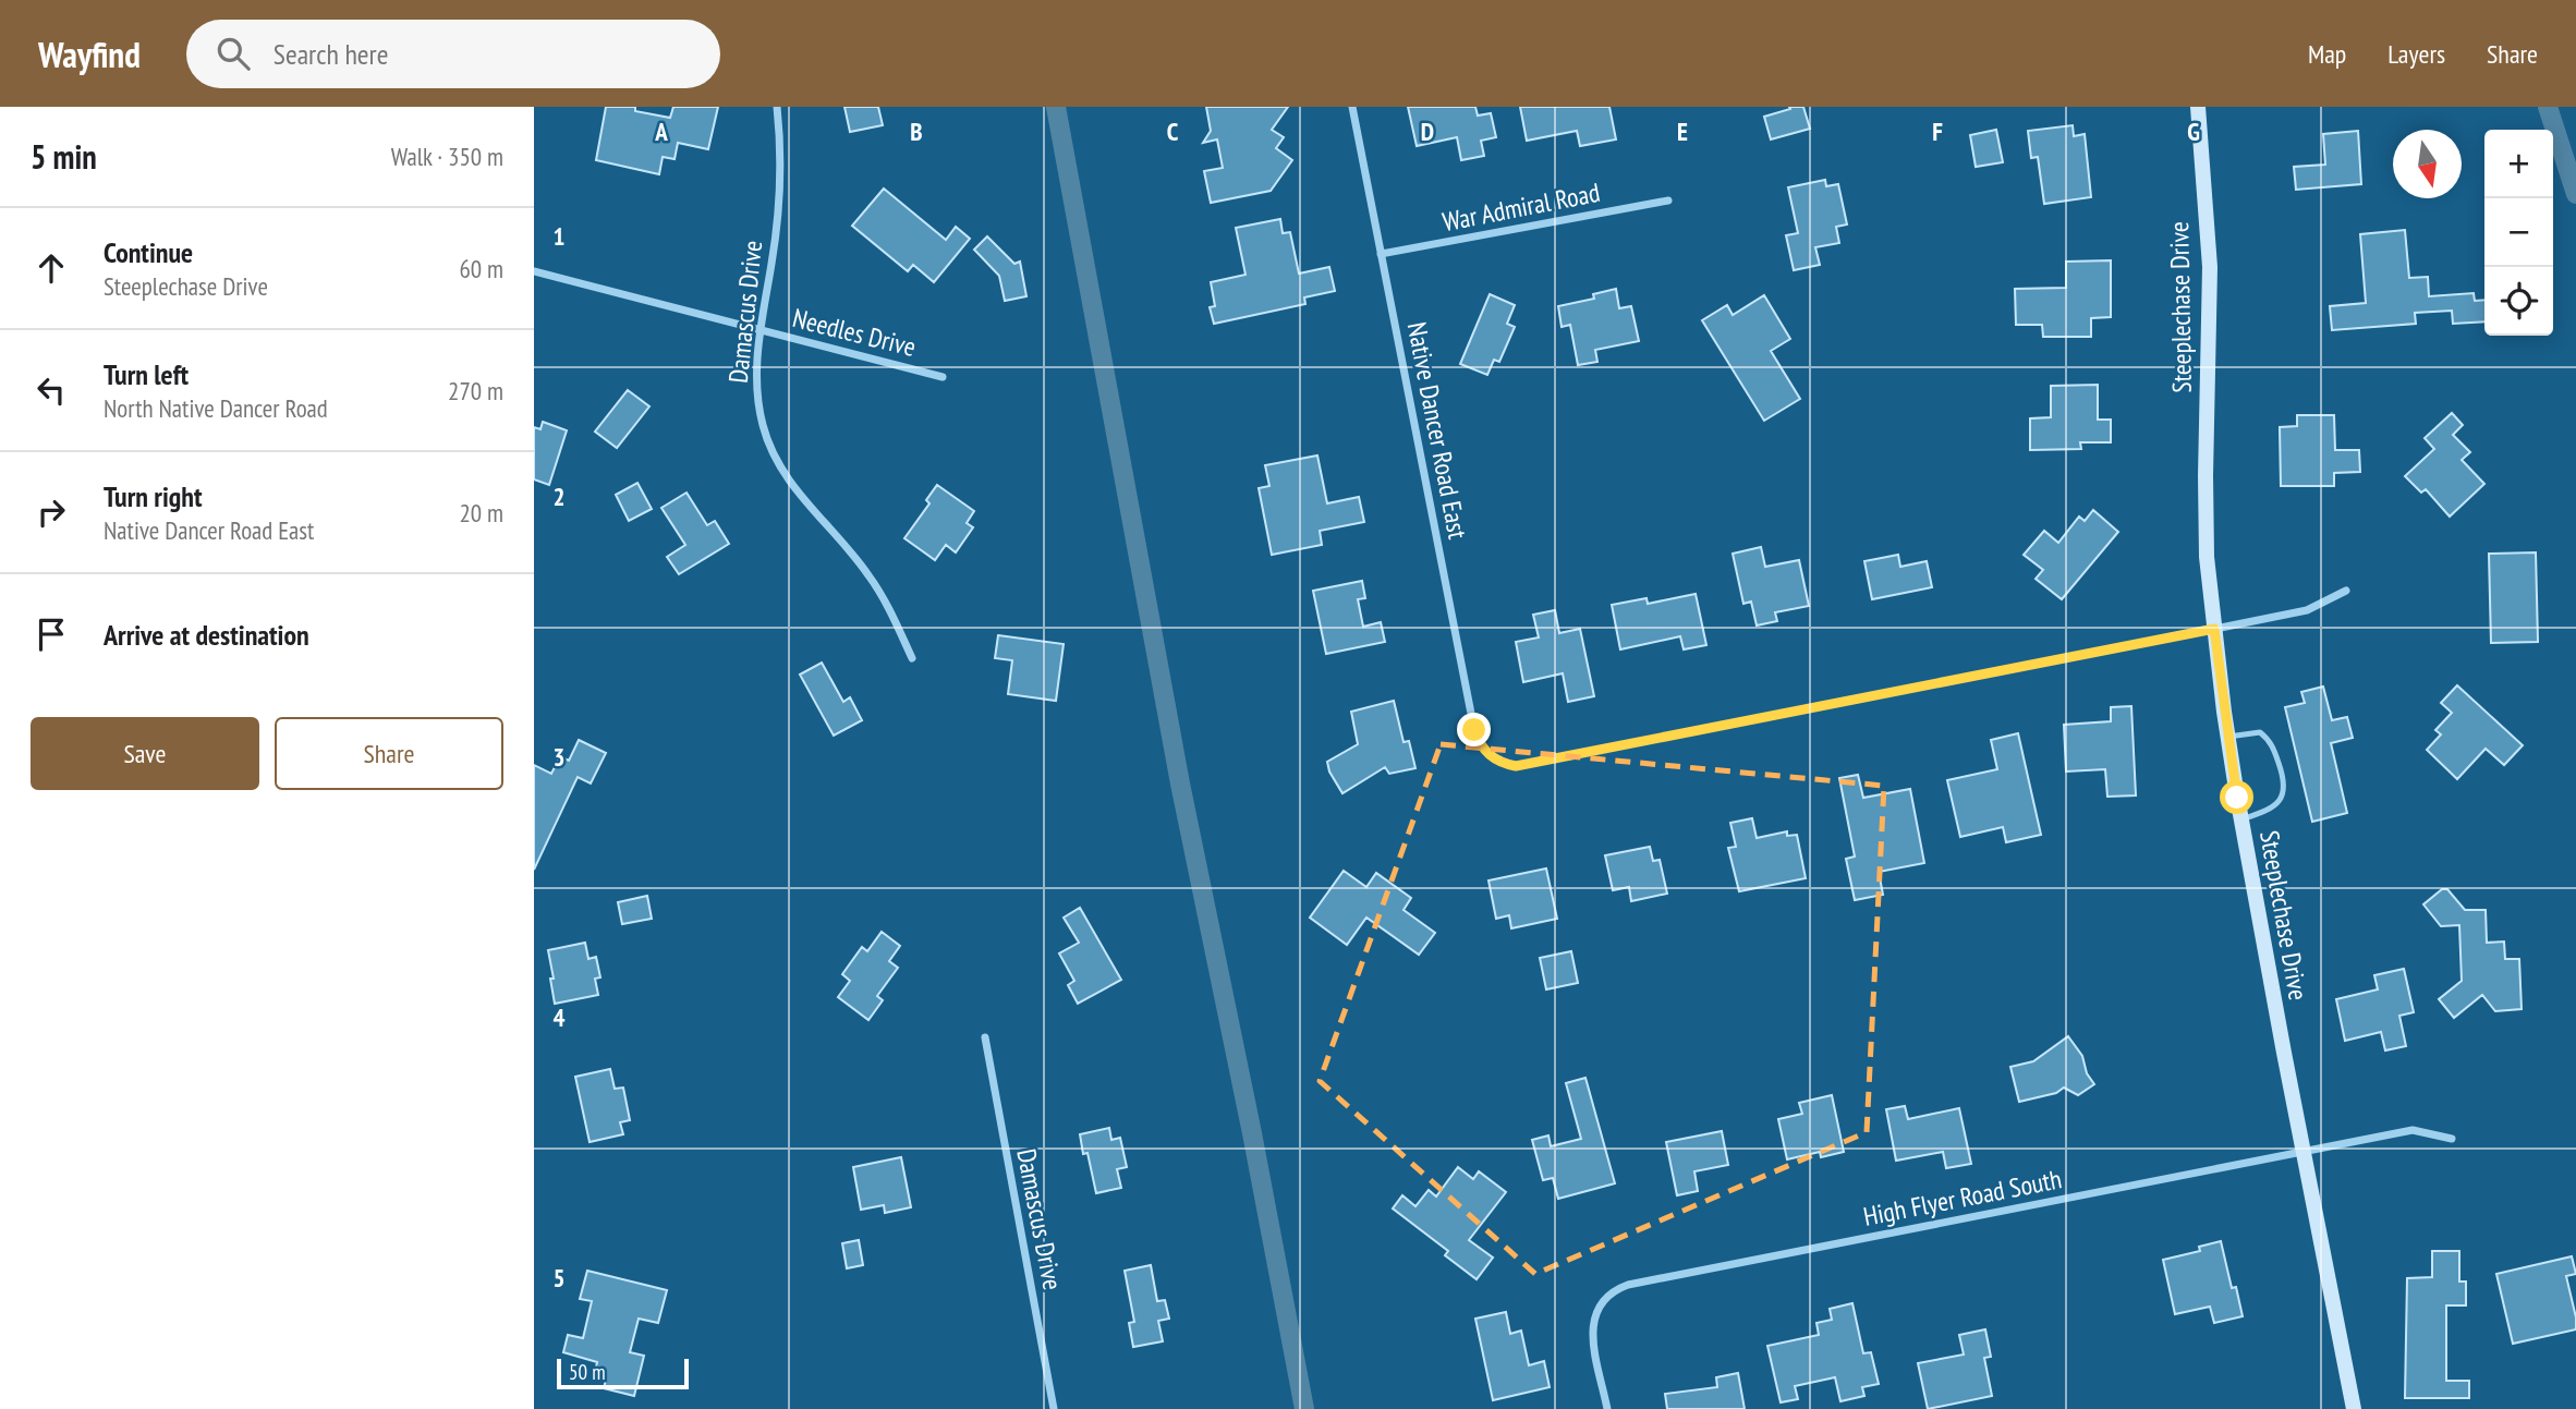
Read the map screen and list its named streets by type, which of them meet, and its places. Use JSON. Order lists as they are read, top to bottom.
{
  "streets": {
    "street": [
      "War Admiral Road",
      "Steeplechase Drive",
      "Damascus Drive",
      "Needles Drive",
      "Native Dancer Road East",
      "High Flyer Road South"
    ]
  },
  "crossings": [
    ["War Admiral Road", "Native Dancer Road East"],
    ["Steeplechase Drive", "Native Dancer Road East"],
    ["Steeplechase Drive", "High Flyer Road South"],
    ["Damascus Drive", "Needles Drive"]
  ],
  "scale_bar": "50 m",
  "north": "bottom",
  "page": {
    "header": "Wayfind",
    "search": "Search here",
    "nav": ["Map", "Layers", "Share"],
    "heading": ["5 min", "Walk · 350 m"],
    "map_buttons": ["+", "−"],
    "list": [
      ["Continue", "Steeplechase Drive", "60 m"],
      ["Turn left", "North Native Dancer Road", "270 m"],
      ["Turn right", "Native Dancer Road East", "20 m"],
      "Arrive at destination"
    ],
    "buttons": ["Save", "Share"],
    "scale": "50 m"
  },
  "grid": {
    "columns": [
      "A",
      "B",
      "C",
      "D",
      "E",
      "F",
      "G"
    ],
    "rows": [
      "1",
      "2",
      "3",
      "4",
      "5"
    ]
  }
}
